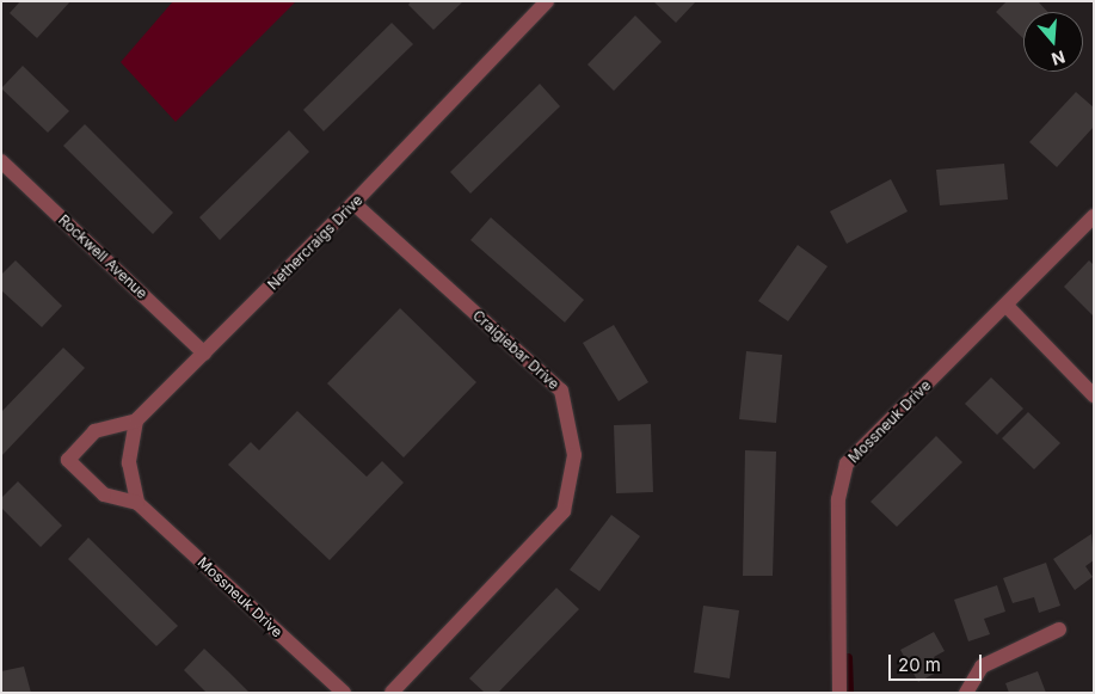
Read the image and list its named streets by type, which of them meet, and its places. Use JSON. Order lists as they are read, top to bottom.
{
  "streets": {
    "street": [
      "Nethercraigs Drive",
      "Rockwell Avenue",
      "Craigiebar Drive",
      "Mossneuk Drive"
    ]
  },
  "crossings": [
    ["Nethercraigs Drive", "Rockwell Avenue"],
    ["Nethercraigs Drive", "Craigiebar Drive"],
    ["Nethercraigs Drive", "Mossneuk Drive"]
  ],
  "scale_bar": "20 m",
  "north": "bottom"
}
